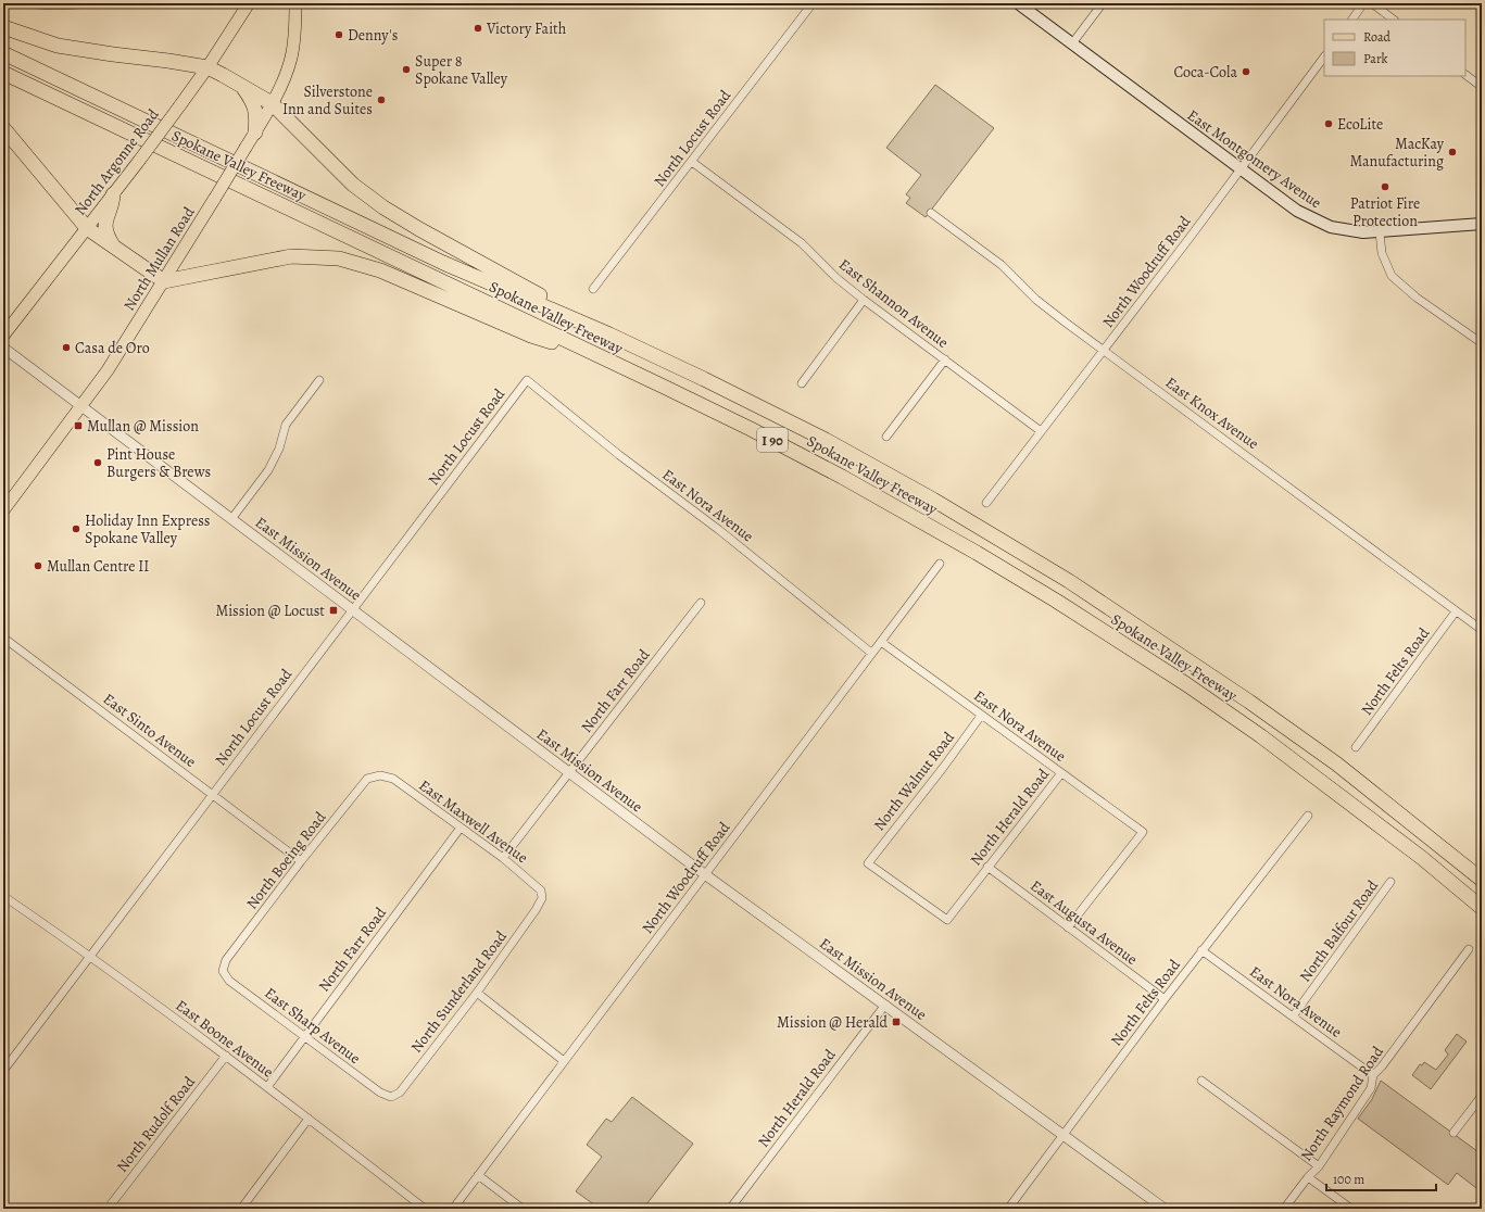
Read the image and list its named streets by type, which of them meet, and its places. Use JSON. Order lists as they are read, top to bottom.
{
  "streets": {
    "highway": ["Spokane Valley Freeway", "I 90"],
    "main road": ["East Montgomery Avenue", "North Argonne Road", "North Mullan Road"],
    "street": [
      "North Locust Road",
      "North Woodruff Road",
      "East Shannon Avenue",
      "East Knox Avenue",
      "East Nora Avenue",
      "East Mission Avenue",
      "North Felts Road",
      "North Farr Road",
      "East Sinto Avenue",
      "North Walnut Road",
      "North Herald Road",
      "East Maxwell Avenue",
      "North Boeing Road",
      "East Augusta Avenue",
      "North Balfour Road",
      "North Sunderland Road",
      "East Sharp Avenue",
      "East Boone Avenue",
      "North Raymond Road",
      "North Rudolf Road"
    ]
  },
  "crossings": [
    ["North Locust Road", "East Shannon Avenue"],
    ["North Locust Road", "East Nora Avenue"],
    ["North Locust Road", "East Mission Avenue"],
    ["North Locust Road", "East Sinto Avenue"],
    ["North Locust Road", "East Boone Avenue"],
    ["East Montgomery Avenue", "North Woodruff Road"],
    ["North Mullan Road", "East Mission Avenue"],
    ["North Woodruff Road", "East Shannon Avenue"],
    ["North Woodruff Road", "East Knox Avenue"],
    ["North Woodruff Road", "East Nora Avenue"],
    ["North Woodruff Road", "East Mission Avenue"],
    ["East Knox Avenue", "North Felts Road"],
    ["East Nora Avenue", "North Felts Road"],
    ["East Nora Avenue", "North Walnut Road"],
    ["East Nora Avenue", "North Herald Road"],
    ["East Nora Avenue", "East Augusta Avenue"],
    ["East Nora Avenue", "North Balfour Road"],
    ["East Nora Avenue", "North Raymond Road"],
    ["East Mission Avenue", "North Felts Road"],
    ["East Mission Avenue", "North Farr Road"],
    ["East Mission Avenue", "North Herald Road"],
    ["North Felts Road", "East Augusta Avenue"],
    ["North Farr Road", "East Maxwell Avenue"],
    ["North Farr Road", "East Sharp Avenue"],
    ["North Farr Road", "East Boone Avenue"],
    ["East Sinto Avenue", "North Boeing Road"],
    ["North Walnut Road", "North Herald Road"],
    ["North Herald Road", "East Augusta Avenue"],
    ["East Maxwell Avenue", "North Boeing Road"],
    ["East Maxwell Avenue", "North Sunderland Road"],
    ["North Boeing Road", "East Sharp Avenue"],
    ["North Sunderland Road", "East Sharp Avenue"],
    ["East Boone Avenue", "North Rudolf Road"]
  ],
  "places": {
    "other": [
      "Victory Faith",
      "Denny's",
      "Super 8 Spokane Valley",
      "Coca-Cola",
      "Silverstone Inn and Suites",
      "EcoLite",
      "MacKay Manufacturing",
      "Patriot Fire Protection",
      "Casa de Oro",
      "Pint House Burgers & Brews",
      "Holiday Inn Express Spokane Valley",
      "Mullan Centre II"
    ],
    "transit": ["Mullan @ Mission", "Mission @ Locust", "Mission @ Herald"]
  },
  "legend": ["Road", "Park"],
  "scale_bar": "100 m"
}
